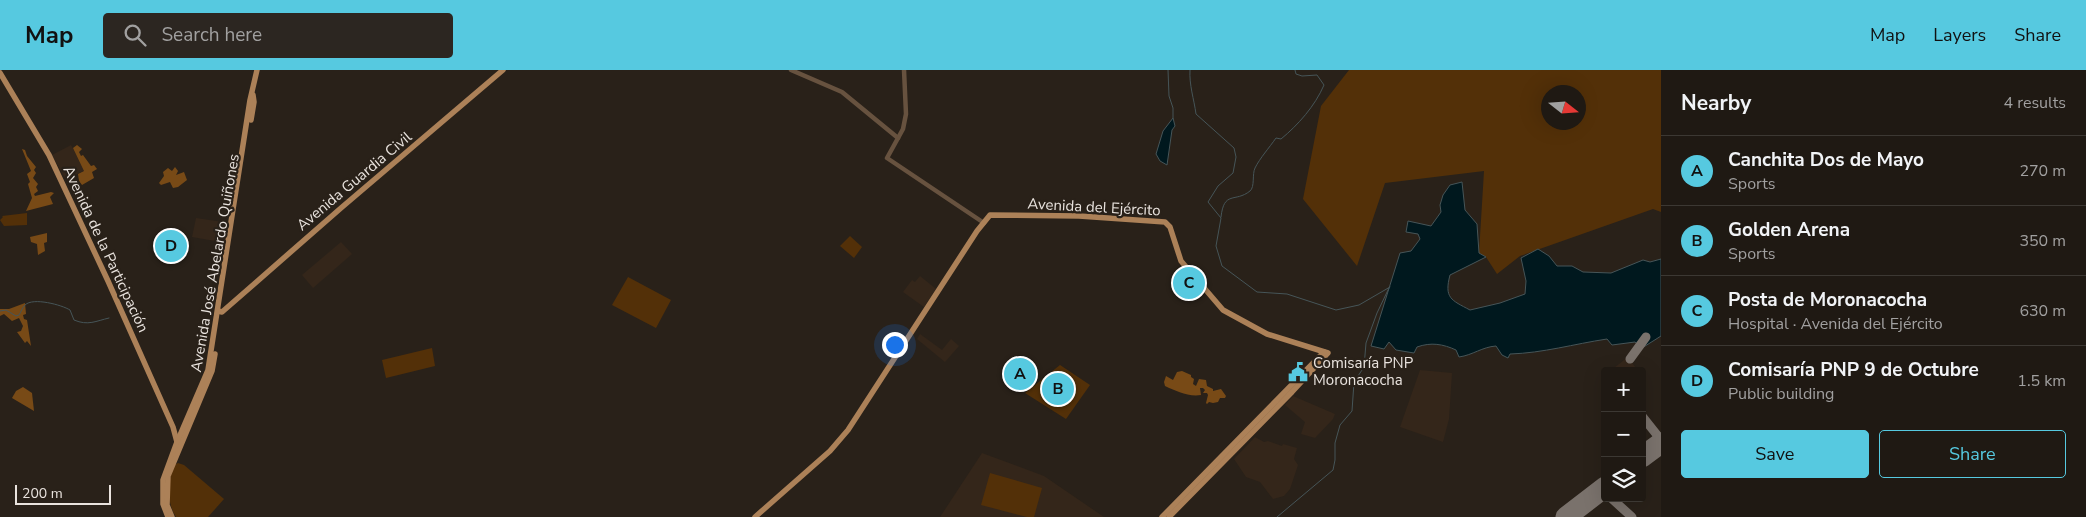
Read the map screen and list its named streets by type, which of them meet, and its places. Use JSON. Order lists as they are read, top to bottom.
{
  "streets": {
    "main road": [
      "Avenida Guardia Civil",
      "Avenida del Ejército",
      "Avenida de la Participación",
      "Avenida José Abelardo Quiñones"
    ]
  },
  "crossings": [
    ["Avenida Guardia Civil", "Avenida José Abelardo Quiñones"],
    ["Avenida de la Participación", "Avenida José Abelardo Quiñones"]
  ],
  "places": {
    "public building": ["Comisaría PNP Moronacocha"]
  },
  "scale_bar": "200 m",
  "north": "right",
  "page": {
    "header": "Map",
    "search": "Search here",
    "nav": ["Map", "Layers", "Share"],
    "heading": ["Nearby", "4 results"],
    "list": [
      {
        "mark": "A",
        "name": "Canchita Dos de Mayo",
        "note": "Sports",
        "value": "270 m"
      },
      {
        "mark": "B",
        "name": "Golden Arena",
        "note": "Sports",
        "value": "350 m"
      },
      {
        "mark": "C",
        "name": "Posta de Moronacocha",
        "note": "Hospital · Avenida del Ejército",
        "value": "630 m"
      },
      {
        "mark": "D",
        "name": "Comisaría PNP 9 de Octubre",
        "note": "Public building",
        "value": "1.5 km"
      }
    ],
    "pins": [
      "D",
      "C",
      "A",
      "B"
    ],
    "map_buttons": ["+", "−"],
    "buttons": ["Save", "Share"],
    "scale": "200 m"
  }
}
